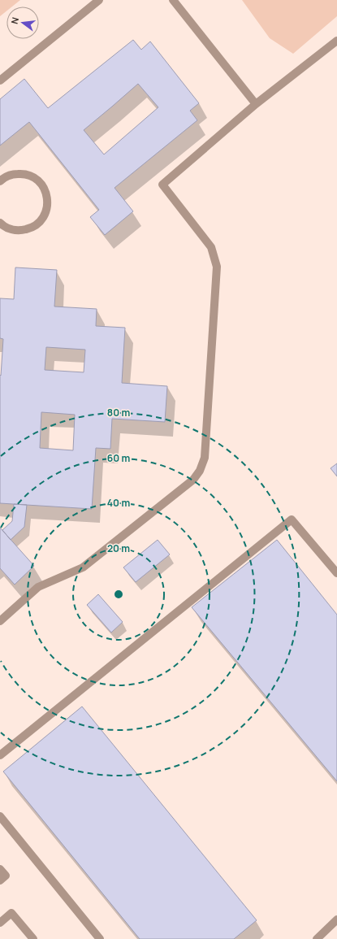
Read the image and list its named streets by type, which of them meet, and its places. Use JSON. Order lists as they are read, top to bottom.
{
  "north": "left",
  "rings": [
    "80 m",
    "60 m",
    "40 m",
    "20 m"
  ]
}
